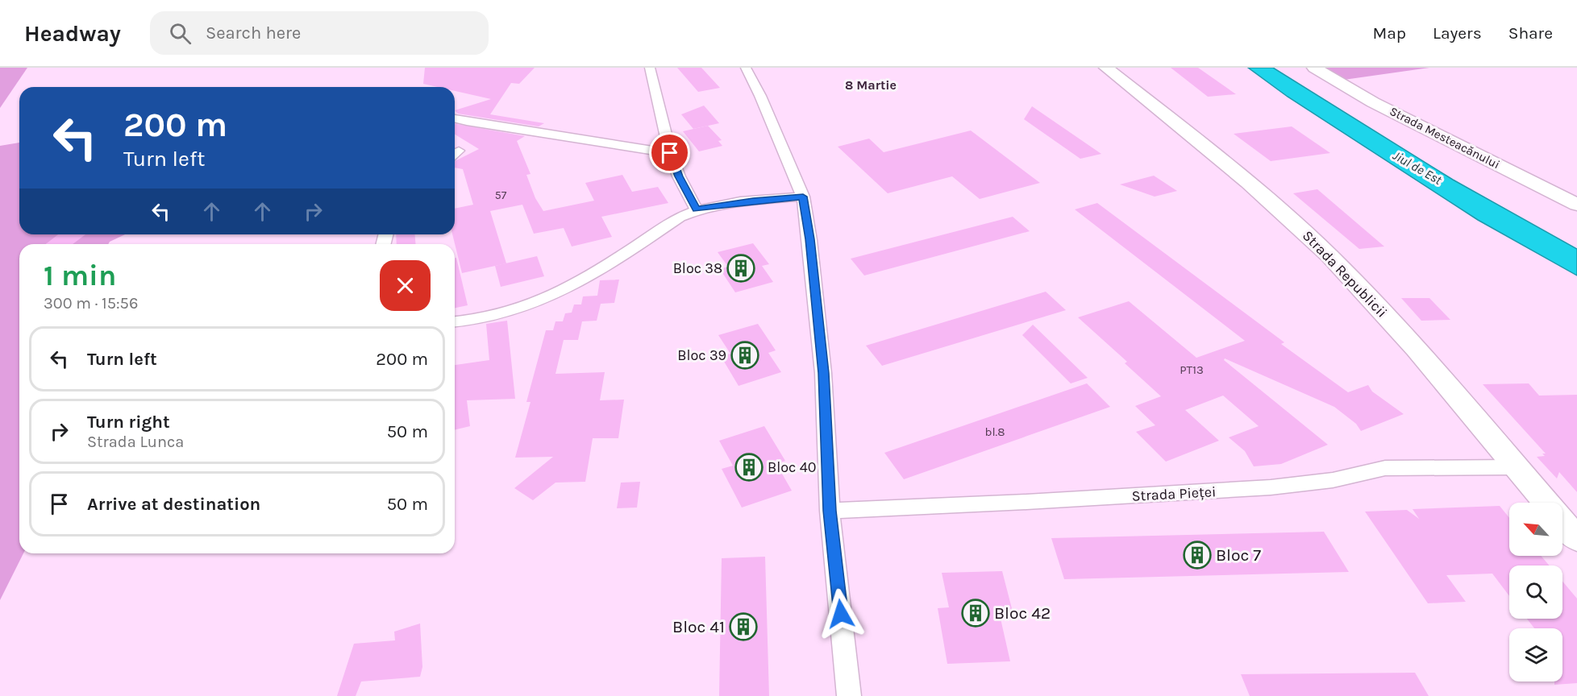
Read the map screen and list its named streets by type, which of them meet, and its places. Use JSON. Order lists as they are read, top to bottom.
{
  "streets": {
    "main road": ["Strada Mesteacănului", "Strada Republicii"],
    "street": ["Strada Pieței"]
  },
  "crossings": [
    ["Strada Republicii", "Strada Pieței"]
  ],
  "districts": ["8 Martie"],
  "water": ["Jiul de Est"],
  "places": {
    "building": [
      "Bloc 38",
      "Bloc 39",
      "Bloc 40",
      "Bloc 7",
      "Bloc 42",
      "Bloc 41"
    ]
  },
  "house_numbers": ["57", "PT13", "bl.8"],
  "north": "top left",
  "page": {
    "header": "Headway",
    "search": "Search here",
    "nav": ["Map", "Layers", "Share"],
    "turn": ["200 m", "Turn left"],
    "heading": ["1 min", "300 m · 15:56"],
    "list": [
      {
        "name": "Turn left",
        "value": "200 m"
      },
      {
        "name": "Turn right",
        "note": "Strada Lunca",
        "value": "50 m"
      },
      {
        "name": "Arrive at destination",
        "value": "50 m"
      }
    ]
  }
}
